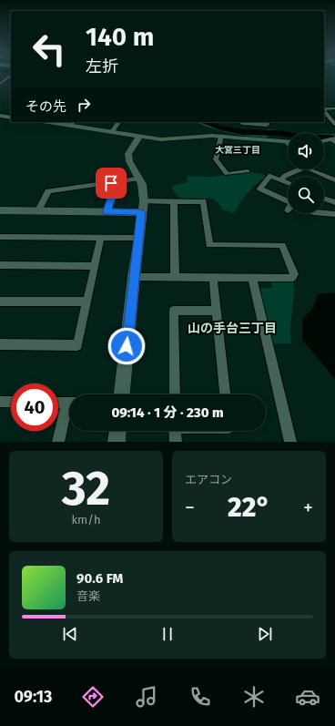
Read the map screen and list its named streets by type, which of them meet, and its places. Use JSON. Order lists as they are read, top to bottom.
{
  "districts": ["大宮三丁目", "山の手台三丁目"],
  "page": {
    "turn": ["140 m", "左折"],
    "then": "その先",
    "limit": "40",
    "trip": "09:14 · 1 分 · 230 m",
    "tile": [
      ["32", "km/h"],
      "エアコン"
    ],
    "heat": ["−", "22°", "+"],
    "song": ["90.6 FM", "音楽"],
    "tabs": "09:13"
  }
}
